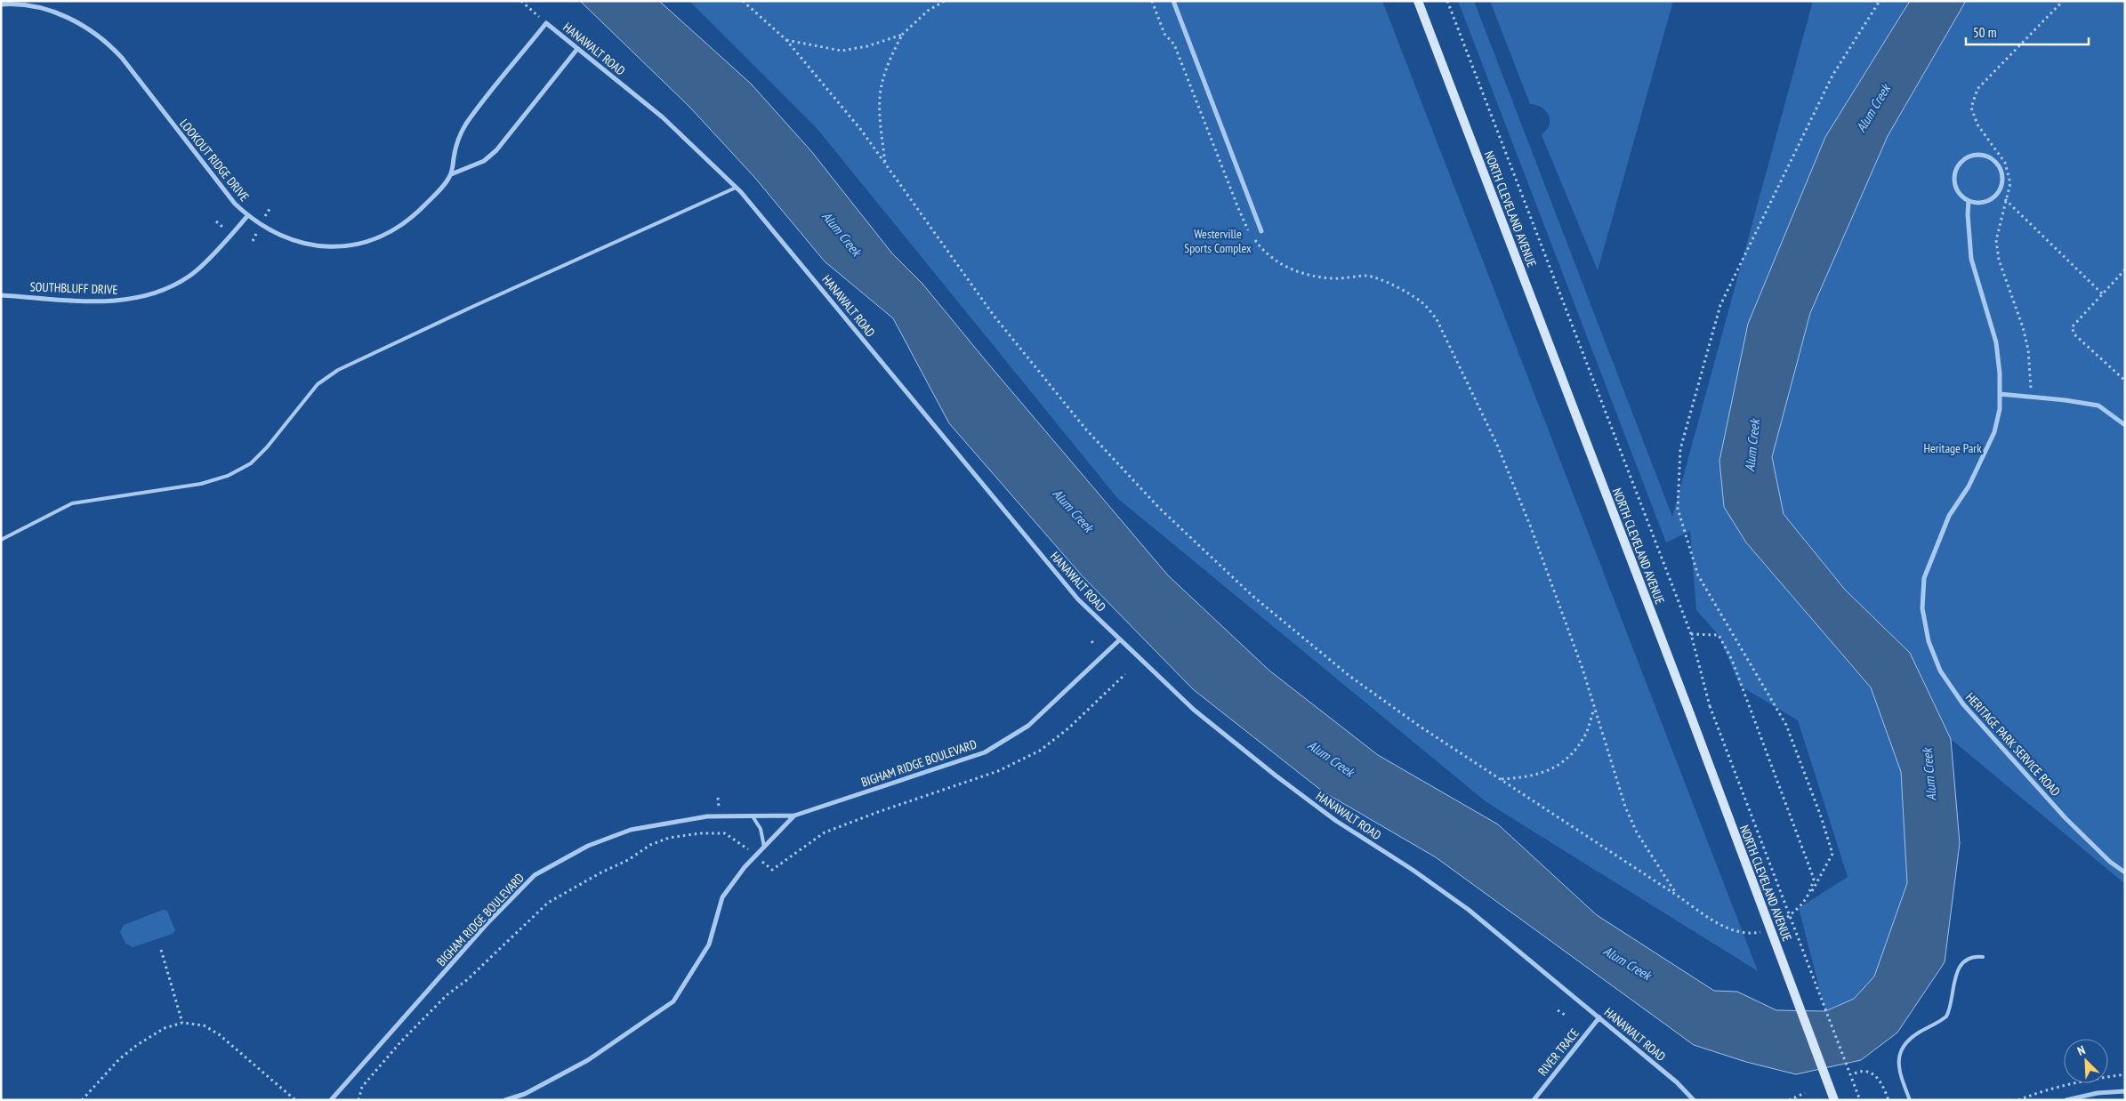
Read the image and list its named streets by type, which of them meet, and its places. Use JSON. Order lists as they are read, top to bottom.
{
  "streets": {
    "main road": ["NORTH CLEVELAND AVENUE"],
    "street": [
      "HANAWALT ROAD",
      "LOOKOUT RIDGE DRIVE",
      "SOUTHBLUFF DRIVE",
      "HERITAGE PARK SERVICE ROAD",
      "BIGHAM RIDGE BOULEVARD",
      "RIVER TRACE"
    ]
  },
  "crossings": [
    ["HANAWALT ROAD", "LOOKOUT RIDGE DRIVE"],
    ["HANAWALT ROAD", "BIGHAM RIDGE BOULEVARD"],
    ["HANAWALT ROAD", "RIVER TRACE"],
    ["LOOKOUT RIDGE DRIVE", "SOUTHBLUFF DRIVE"]
  ],
  "water": ["Alum Creek"],
  "parks": ["Westerville Sports Complex", "Heritage Park"],
  "scale_bar": "50 m",
  "north": "top left"
}
